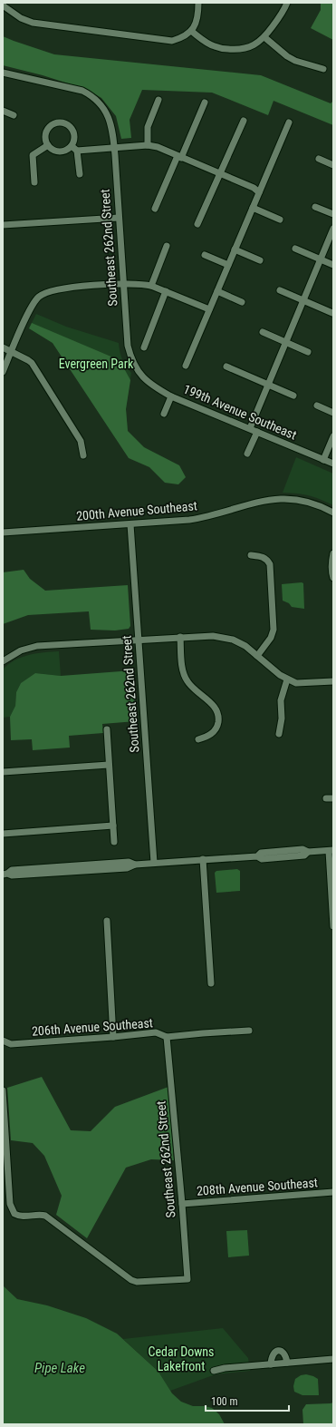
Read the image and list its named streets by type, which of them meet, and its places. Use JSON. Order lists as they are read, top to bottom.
{
  "streets": {
    "street": [
      "Southeast 262nd Street",
      "199th Avenue Southeast",
      "200th Avenue Southeast",
      "206th Avenue Southeast",
      "208th Avenue Southeast"
    ]
  },
  "crossings": [
    ["Southeast 262nd Street", "199th Avenue Southeast"],
    ["Southeast 262nd Street", "200th Avenue Southeast"],
    ["Southeast 262nd Street", "206th Avenue Southeast"],
    ["Southeast 262nd Street", "208th Avenue Southeast"]
  ],
  "water": ["Pipe Lake"],
  "parks": ["Evergreen Park", "Cedar Downs Lakefront"],
  "scale_bar": "100 m"
}
